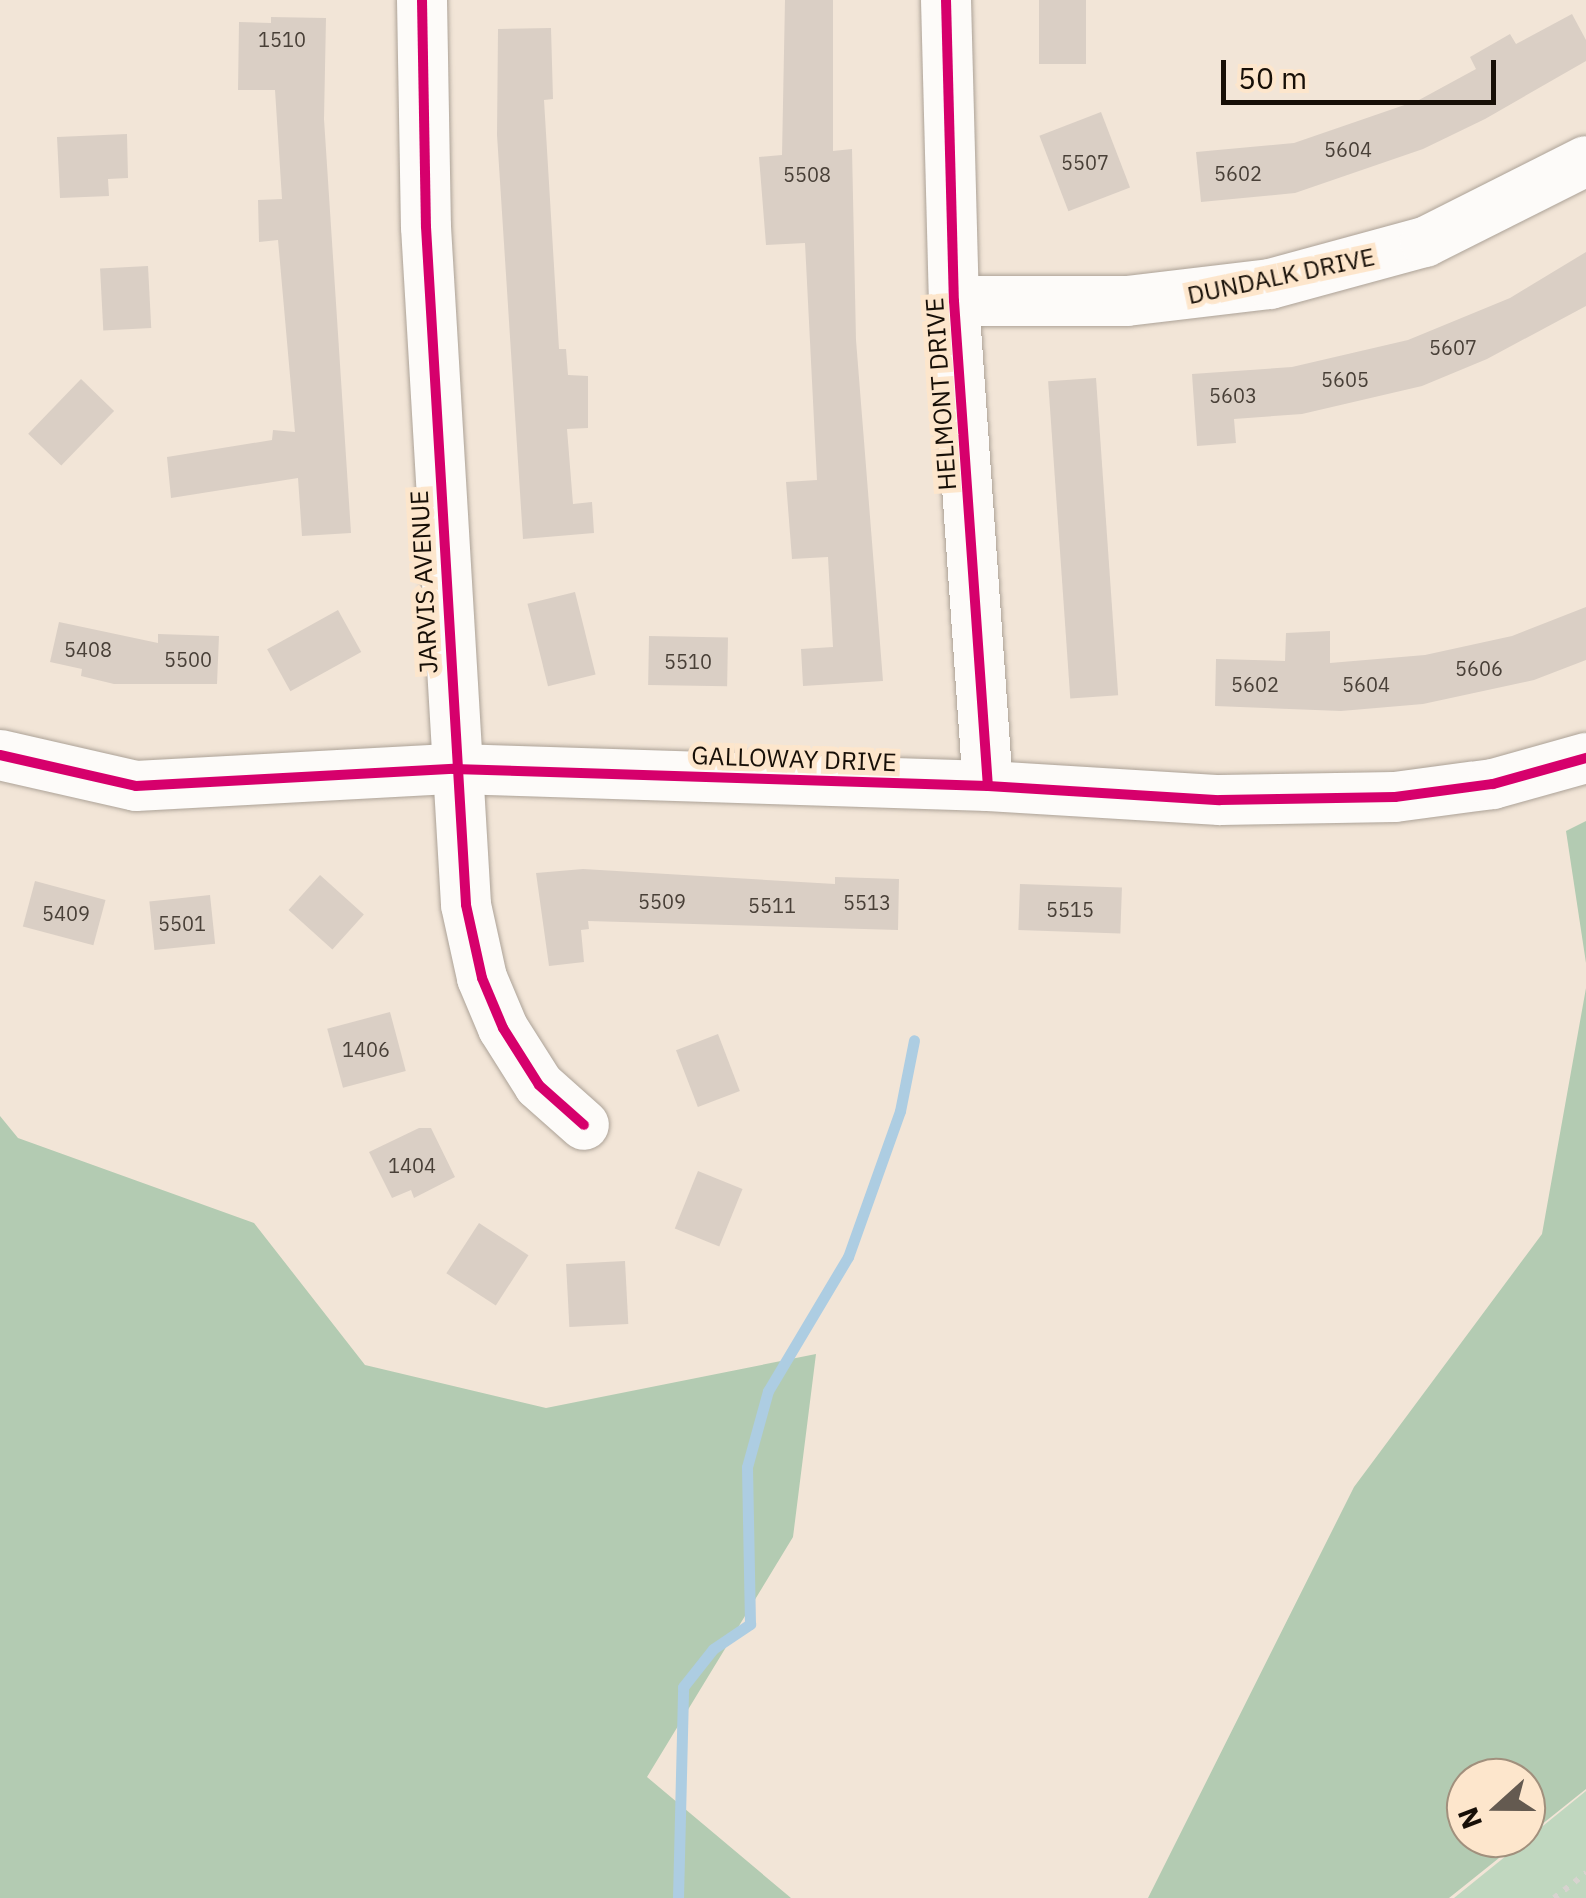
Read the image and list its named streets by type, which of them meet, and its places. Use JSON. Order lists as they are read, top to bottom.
{
  "streets": {
    "street": [
      "DUNDALK DRIVE",
      "HELMONT DRIVE",
      "JARVIS AVENUE",
      "GALLOWAY DRIVE"
    ]
  },
  "crossings": [
    ["DUNDALK DRIVE", "HELMONT DRIVE"],
    ["HELMONT DRIVE", "GALLOWAY DRIVE"],
    ["JARVIS AVENUE", "GALLOWAY DRIVE"]
  ],
  "house_numbers": [
    "1510",
    "5604",
    "5507",
    "5602",
    "5508",
    "5607",
    "5605",
    "5603",
    "5408",
    "5500",
    "5510",
    "5606",
    "5602",
    "5604",
    "5509",
    "5513",
    "5511",
    "5515",
    "5409",
    "5501",
    "1406",
    "1404"
  ],
  "scale_bar": "50 m",
  "north": "left"
}
